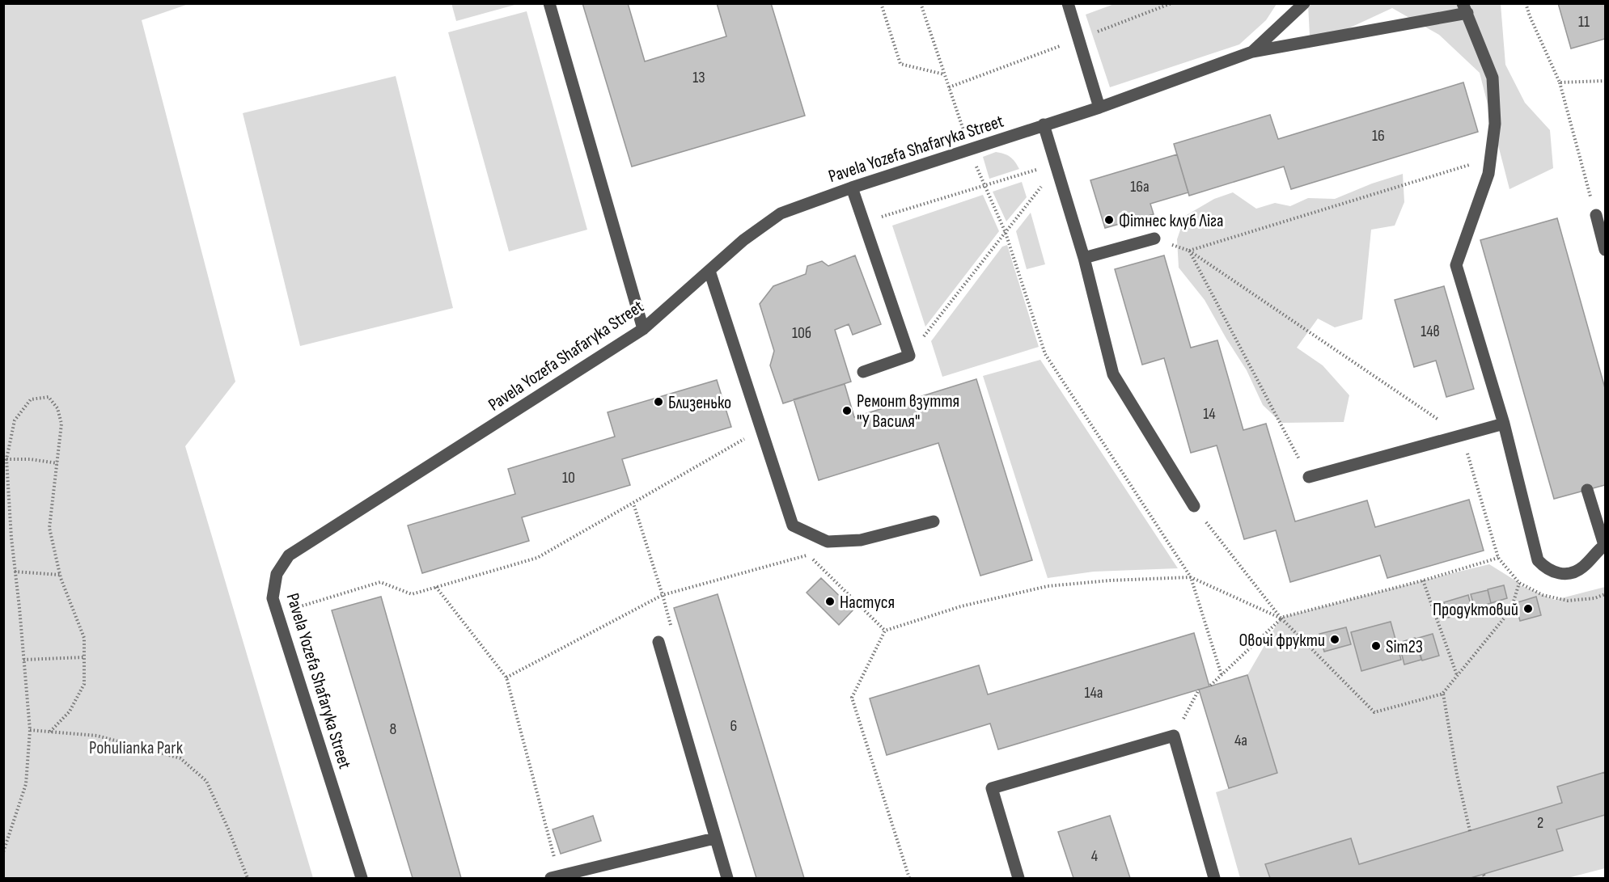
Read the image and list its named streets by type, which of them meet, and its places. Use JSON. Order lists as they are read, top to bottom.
{
  "streets": {
    "street": ["Pavela Yozefa Shafaryka Street"]
  },
  "parks": ["Pohulianka Park"],
  "places": [
    "Фітнес клуб Ліга",
    "Близенько",
    "Ремонт взуття \"У Василя\"",
    "Настуся",
    "Продуктовий",
    "Овочі фрукти",
    "Sim23"
  ],
  "house_numbers": [
    "11",
    "13",
    "16",
    "16а",
    "14в",
    "10б",
    "14",
    "10",
    "14а",
    "6",
    "8",
    "4а",
    "2",
    "4"
  ]
}
